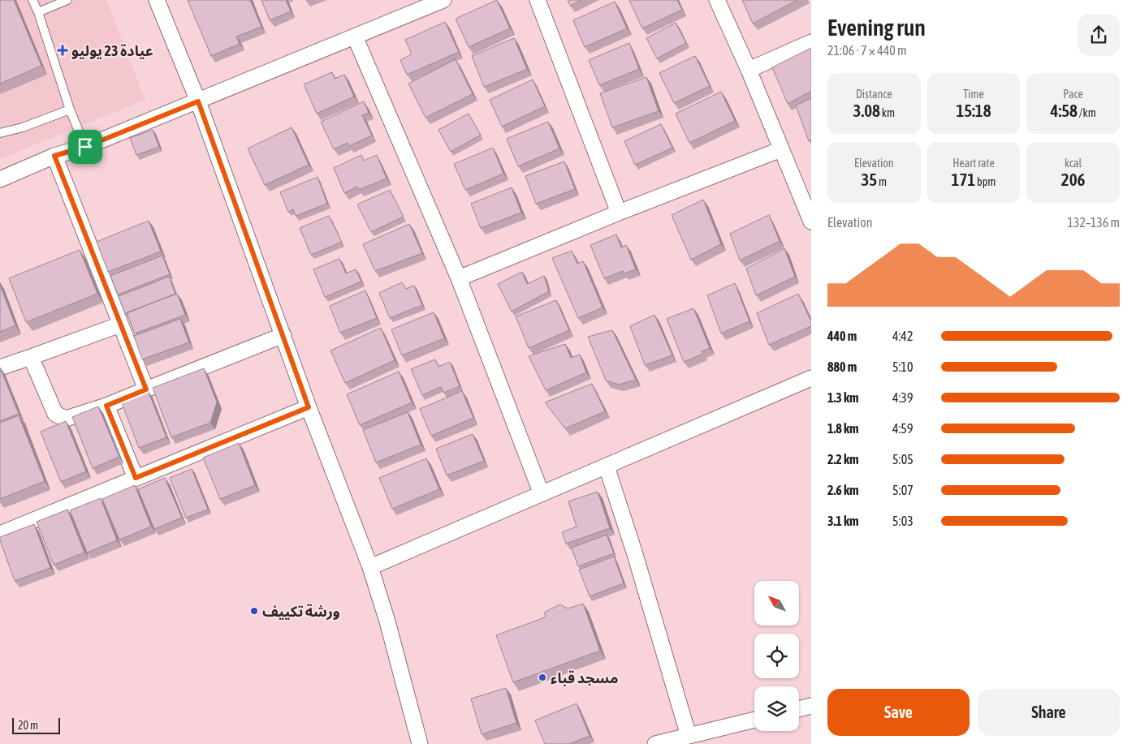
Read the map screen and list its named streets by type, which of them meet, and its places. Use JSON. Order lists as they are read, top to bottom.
{
  "places": {
    "health": ["عيادة 23 يوليو"],
    "other": ["ورشة تكييف", "مسجد قباء"]
  },
  "scale_bar": "20 m",
  "north": "top left",
  "page": {
    "heading": ["Evening run", "21:06 · 7 × 440 m"],
    "stats": [
      ["Distance", "3.08 km"],
      ["Time", "15:18"],
      ["Pace", "4:58 /km"],
      ["Elevation", "35 m"],
      ["Heart rate", "171 bpm"],
      ["kcal", "206"]
    ],
    "chart": ["Elevation", "132–136 m"],
    "list": [
      {
        "name": "440 m",
        "note": "4:42"
      },
      {
        "name": "880 m",
        "note": "5:10"
      },
      {
        "name": "1.3 km",
        "note": "4:39"
      },
      {
        "name": "1.8 km",
        "note": "4:59"
      },
      {
        "name": "2.2 km",
        "note": "5:05"
      },
      {
        "name": "2.6 km",
        "note": "5:07"
      },
      {
        "name": "3.1 km",
        "note": "5:03"
      }
    ],
    "buttons": ["Save", "Share"],
    "scale": "20 m"
  }
}
